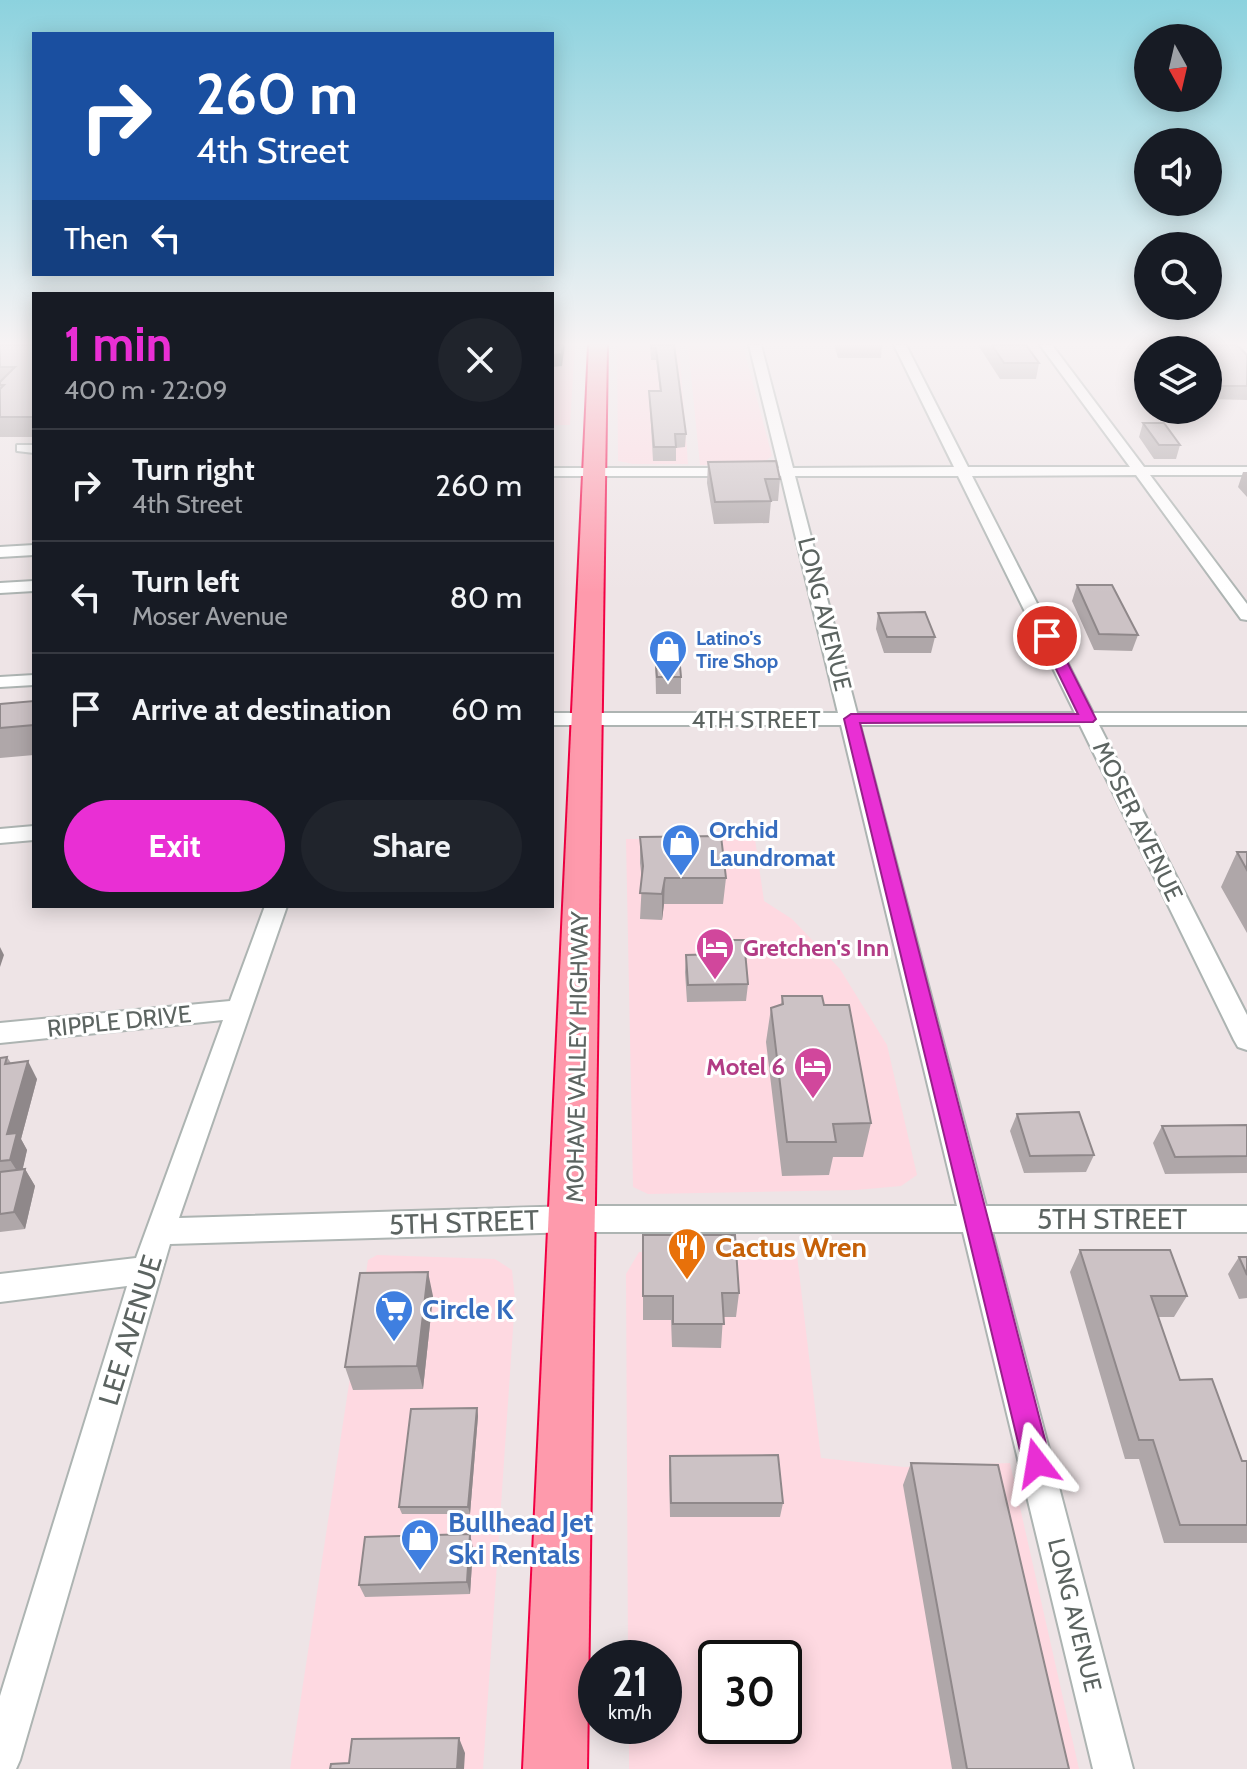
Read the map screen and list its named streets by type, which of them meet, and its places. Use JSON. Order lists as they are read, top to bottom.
{
  "streets": {
    "highway": ["MOHAVE VALLEY HIGHWAY"],
    "street": [
      "LONG AVENUE",
      "4TH STREET",
      "MOSER AVENUE",
      "RIPPLE DRIVE",
      "5TH STREET",
      "LEE AVENUE"
    ]
  },
  "crossings": [
    ["LONG AVENUE", "4TH STREET"],
    ["LONG AVENUE", "5TH STREET"],
    ["4TH STREET", "MOSER AVENUE"],
    ["4TH STREET", "MOHAVE VALLEY HIGHWAY"],
    ["RIPPLE DRIVE", "LEE AVENUE"],
    ["MOHAVE VALLEY HIGHWAY", "5TH STREET"],
    ["5TH STREET", "LEE AVENUE"]
  ],
  "places": {
    "shop": ["Latino's Tire Shop", "Orchid Laundromat", "Bullhead Jet Ski Rentals"],
    "hotel": ["Gretchen's Inn", "Motel 6"],
    "restaurant": ["Cactus Wren"],
    "supermarket": ["Circle K"]
  },
  "north": "bottom",
  "page": {
    "turn": ["260 m", "4th Street"],
    "then": "Then",
    "heading": ["1 min", "400 m · 22:09"],
    "list": [
      {
        "name": "Turn right",
        "note": "4th Street",
        "value": "260 m"
      },
      {
        "name": "Turn left",
        "note": "Moser Avenue",
        "value": "80 m"
      },
      {
        "name": "Arrive at destination",
        "value": "60 m"
      }
    ],
    "buttons": ["Exit", "Share"],
    "speed": "21 km/h",
    "limit": "30"
  }
}
